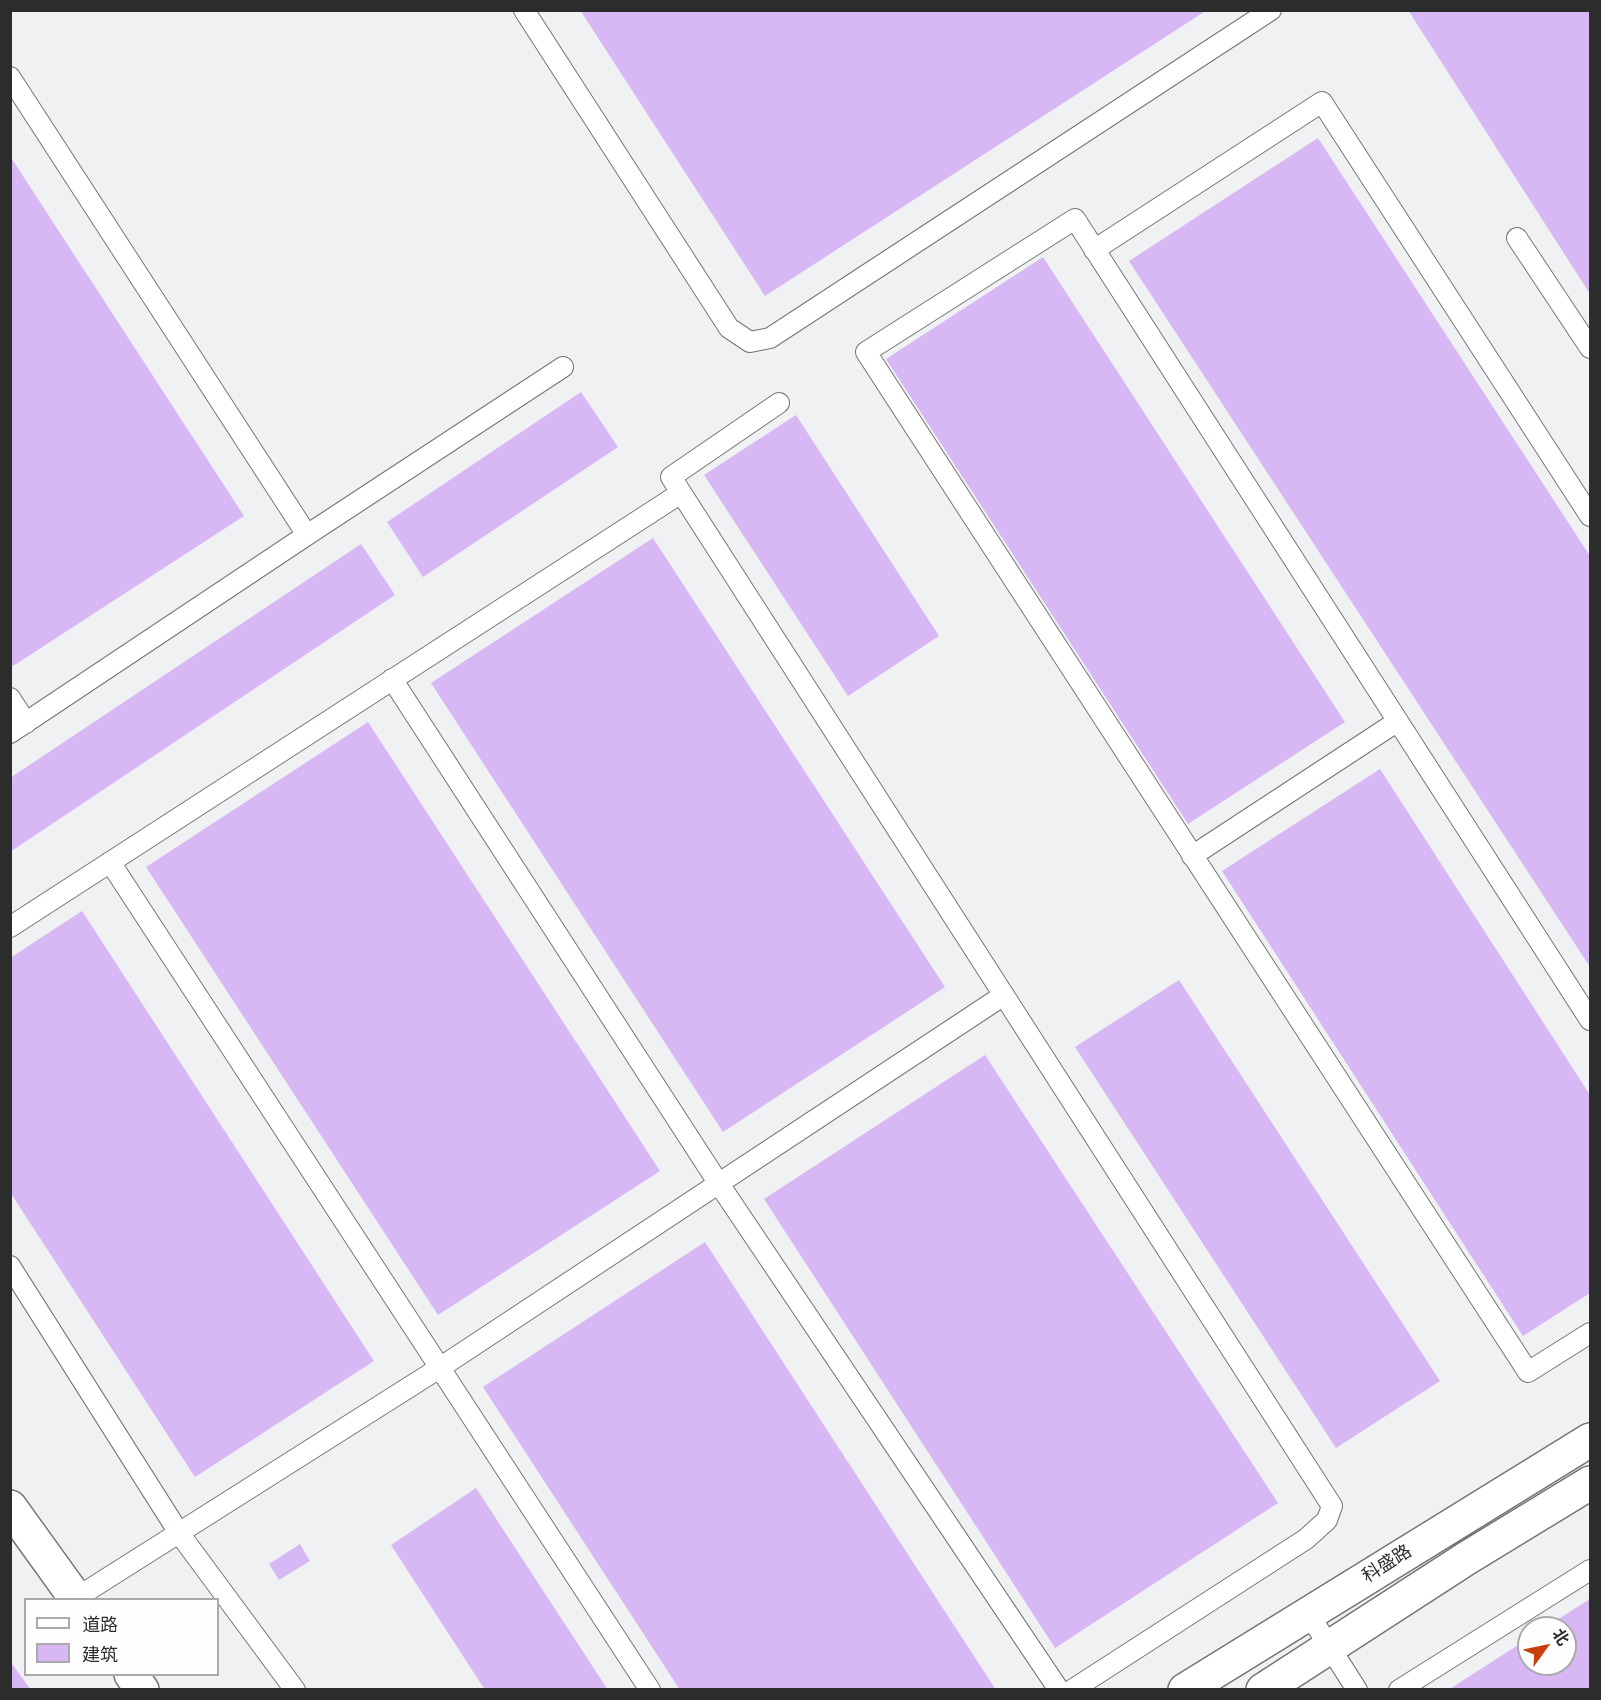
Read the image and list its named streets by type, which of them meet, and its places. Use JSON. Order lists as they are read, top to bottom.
{
  "streets": {
    "street": ["科盛路"]
  },
  "legend": ["道路", "建筑"],
  "north": "top right"
}
